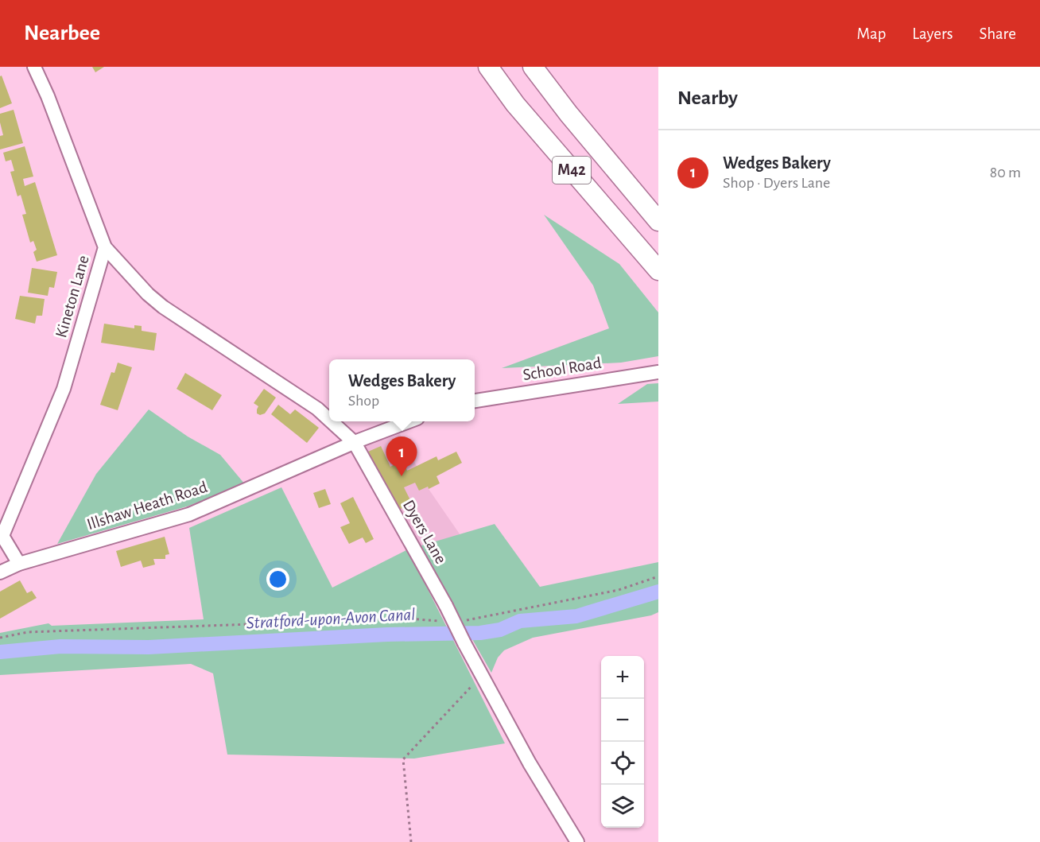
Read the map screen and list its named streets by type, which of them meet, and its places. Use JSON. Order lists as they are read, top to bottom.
{
  "streets": {
    "highway": ["M42"],
    "street": [
      "Kineton Lane",
      "School Road",
      "Illshaw Heath Road",
      "Dyers Lane"
    ]
  },
  "crossings": [
    ["Kineton Lane", "Illshaw Heath Road"],
    ["Kineton Lane", "Dyers Lane"],
    ["Illshaw Heath Road", "Dyers Lane"]
  ],
  "water": ["Stratford-upon-Avon Canal"],
  "page": {
    "header": "Nearbee",
    "nav": ["Map", "Layers", "Share"],
    "heading": "Nearby",
    "list": [
      {
        "mark": "1",
        "name": "Wedges Bakery",
        "note": "Shop · Dyers Lane",
        "value": "80 m"
      }
    ],
    "popup": ["Wedges Bakery", "Shop"],
    "pins": "1",
    "map_buttons": ["+", "−"]
  }
}
